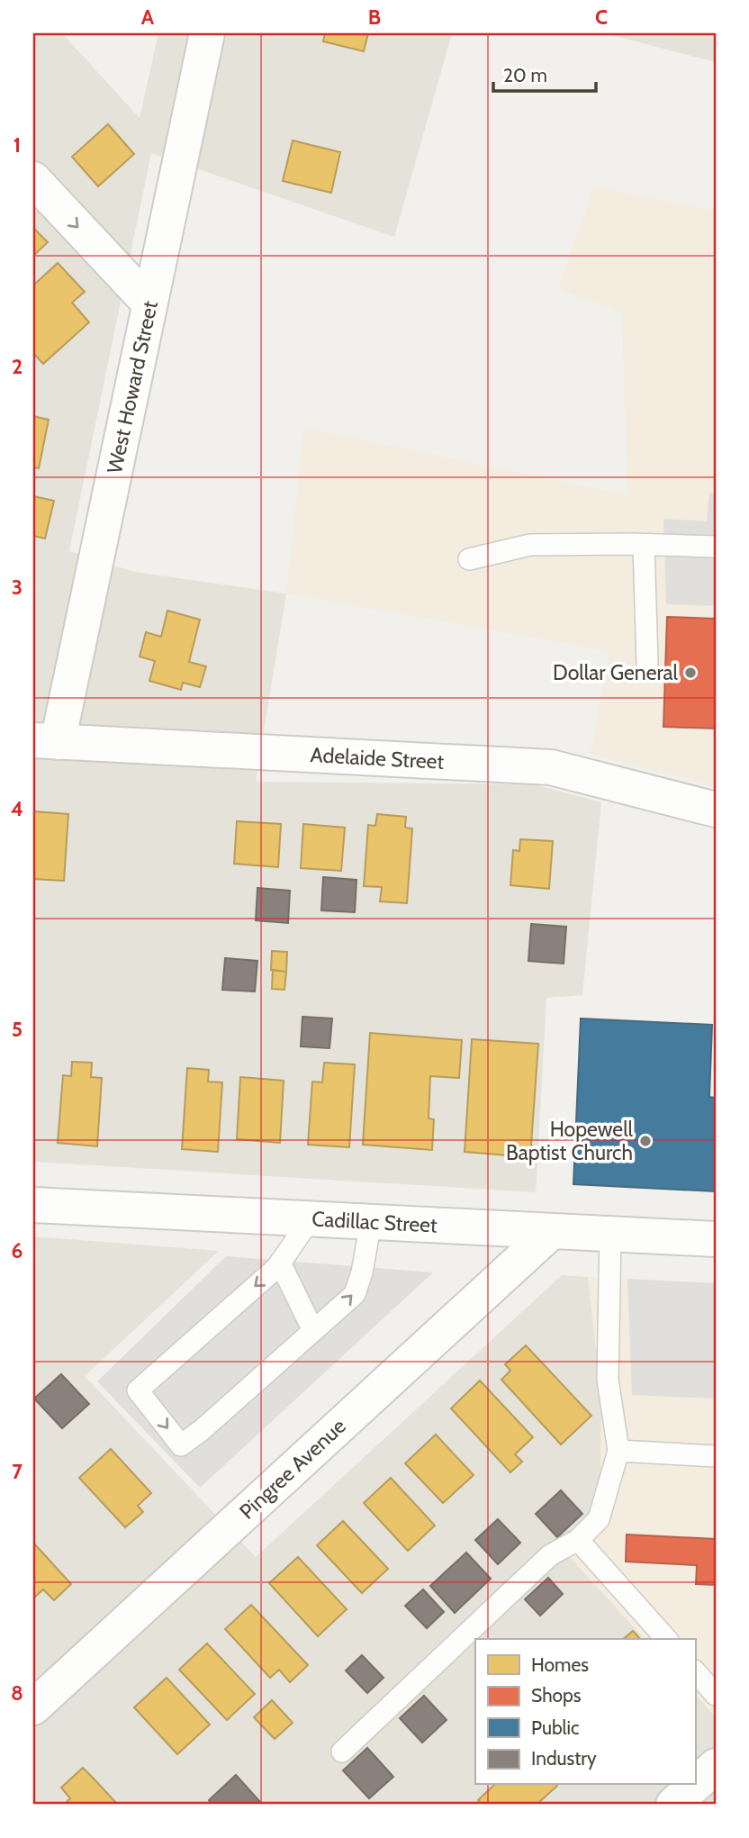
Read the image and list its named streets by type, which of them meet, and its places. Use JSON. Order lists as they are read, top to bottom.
{
  "streets": {
    "street": [
      "West Howard Street",
      "Adelaide Street",
      "Cadillac Street",
      "Pingree Avenue"
    ]
  },
  "crossings": [
    ["West Howard Street", "Adelaide Street"],
    ["Cadillac Street", "Pingree Avenue"]
  ],
  "places": ["Dollar General", "Hopewell Baptist Church"],
  "legend": [
    "Homes",
    "Shops",
    "Public",
    "Industry"
  ],
  "scale_bar": "20 m",
  "grid": {
    "columns": ["A", "B", "C"],
    "rows": [
      "1",
      "2",
      "3",
      "4",
      "5",
      "6",
      "7",
      "8"
    ]
  }
}
